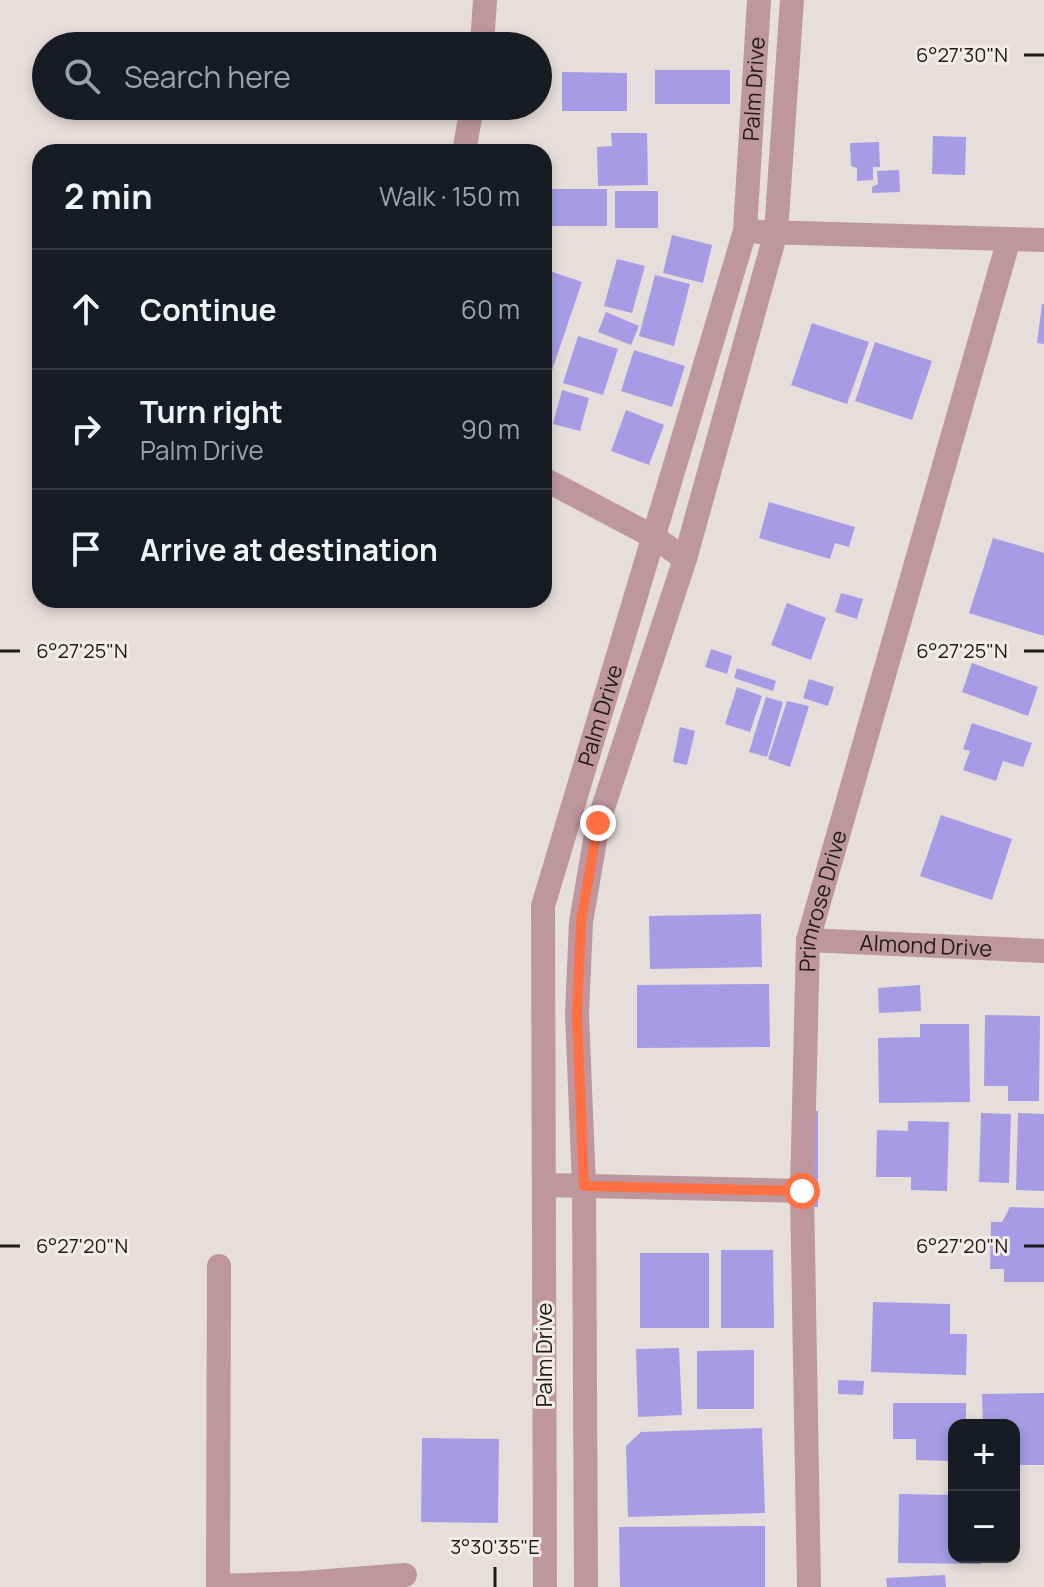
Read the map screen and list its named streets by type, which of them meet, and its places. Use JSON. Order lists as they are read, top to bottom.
{
  "streets": {
    "street": ["Palm Drive", "Primrose Drive", "Almond Drive"]
  },
  "crossings": [
    ["Primrose Drive", "Almond Drive"]
  ],
  "page": {
    "search": "Search here",
    "heading": ["2 min", "Walk · 150 m"],
    "list": [
      ["Continue", "60 m"],
      ["Turn right", "Palm Drive", "90 m"],
      "Arrive at destination"
    ],
    "map_buttons": ["+", "−"]
  },
  "coordinates": [
    "6°27'30\"N",
    "6°27'25\"N",
    "6°27'20\"N",
    "3°30'35\"E"
  ]
}
